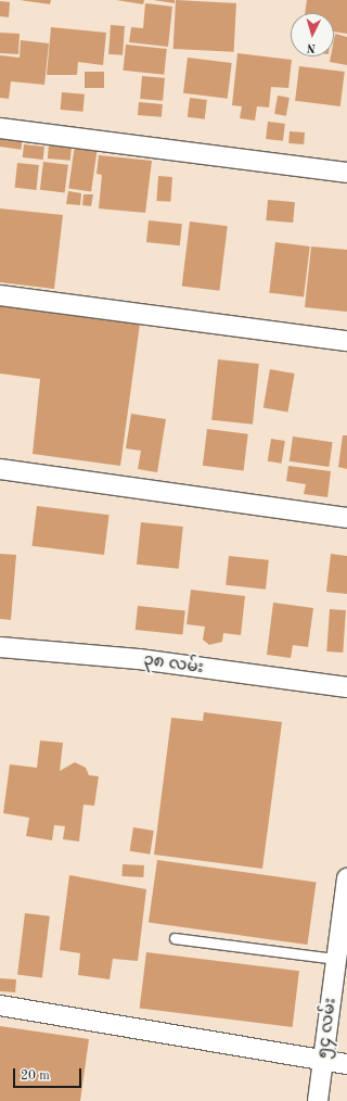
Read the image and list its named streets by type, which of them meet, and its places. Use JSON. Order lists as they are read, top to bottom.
{
  "streets": {
    "street": ["၃၈ လမ်း", "၅၄ လမ်း"]
  },
  "scale_bar": "20 m",
  "north": "bottom"
}
